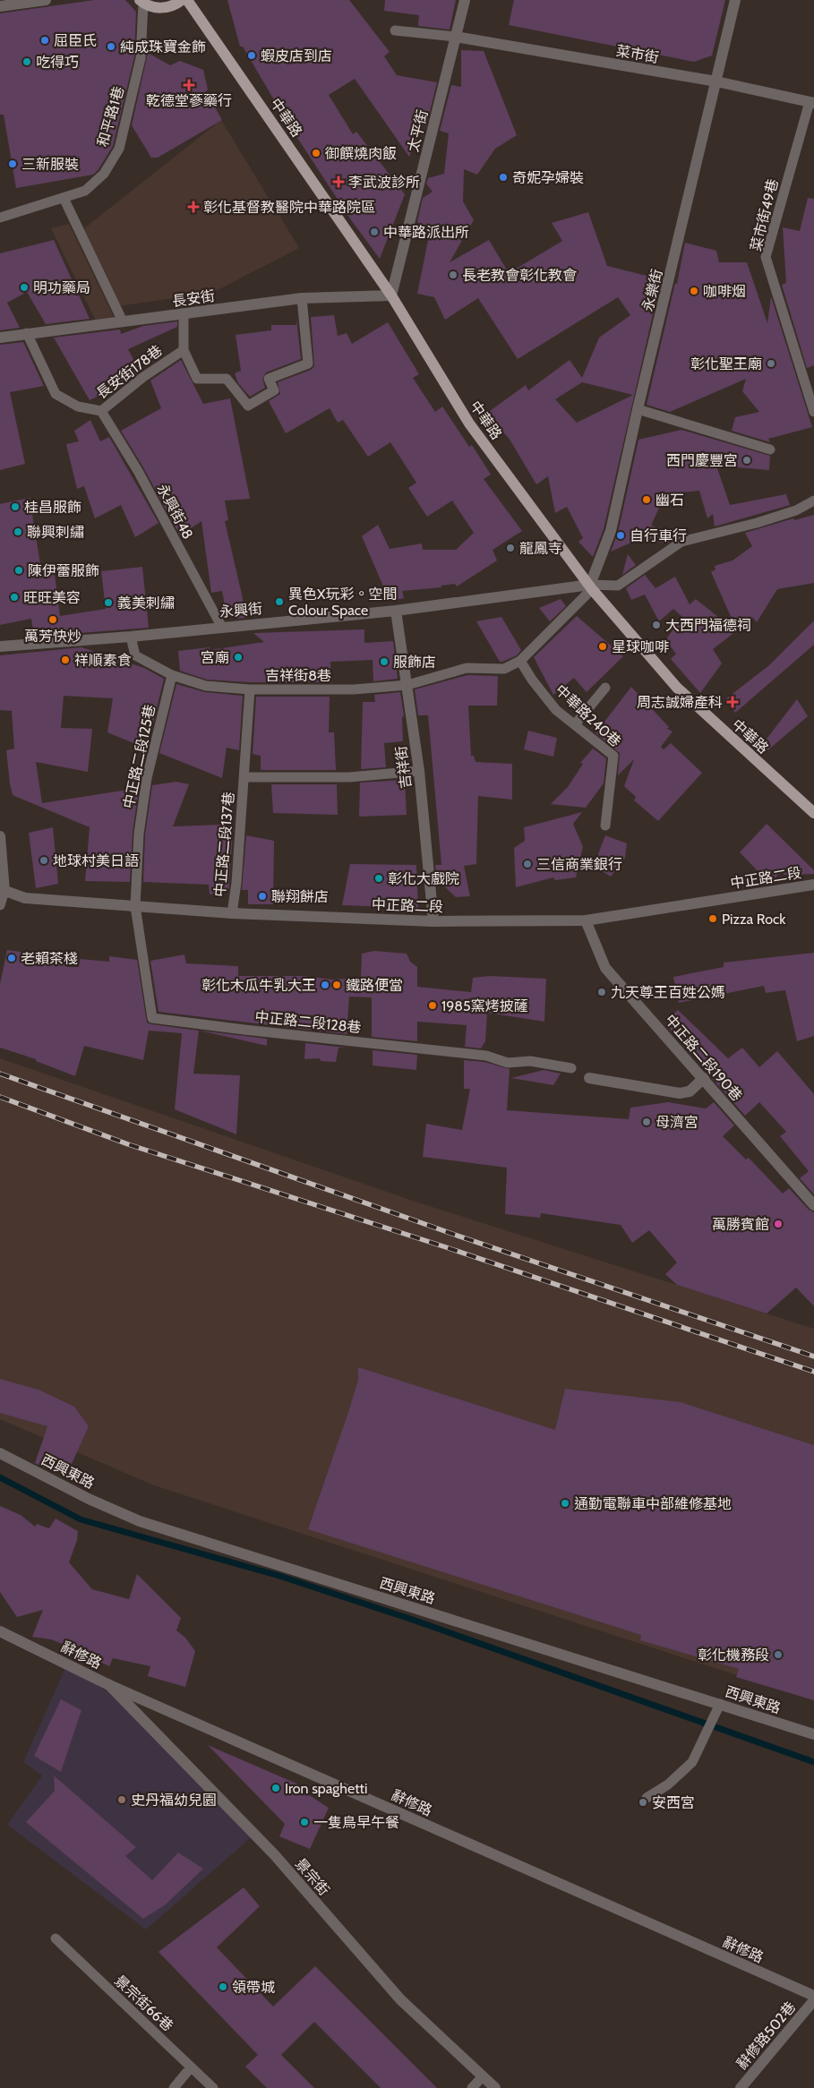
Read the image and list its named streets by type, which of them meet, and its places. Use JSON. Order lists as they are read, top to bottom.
{
  "streets": {
    "main road": ["中華路"],
    "street": [
      "菜市街",
      "太平街",
      "永樂街",
      "長安街",
      "永興街",
      "吉祥街",
      "中正路二段",
      "中正路二段190巷",
      "西興東路",
      "辭修路",
      "景宗街",
      "辭修路502巷"
    ],
    "lane": [
      "和平路1巷",
      "菜市街49巷",
      "長安街178巷",
      "永興街48",
      "吉祥街8巷",
      "中華路240巷",
      "中正路二段125巷",
      "中正路二段137巷",
      "中正路二段128巷",
      "景宗街66巷"
    ]
  },
  "crossings": [
    ["菜市街", "太平街"],
    ["菜市街", "菜市街49巷"],
    ["菜市街", "永樂街"],
    ["中華路", "太平街"],
    ["中華路", "永樂街"],
    ["中華路", "長安街"],
    ["中華路", "永興街"],
    ["太平街", "長安街"],
    ["永樂街", "永興街"],
    ["長安街", "長安街178巷"],
    ["長安街178巷", "永興街48"],
    ["永興街48", "永興街"],
    ["永興街", "吉祥街"],
    ["吉祥街8巷", "吉祥街"],
    ["吉祥街8巷", "中正路二段137巷"],
    ["中正路二段125巷", "中正路二段"],
    ["中正路二段125巷", "中正路二段128巷"],
    ["吉祥街", "中正路二段"],
    ["中正路二段137巷", "中正路二段"],
    ["中正路二段", "中正路二段128巷"],
    ["中正路二段", "中正路二段190巷"],
    ["辭修路", "景宗街"]
  ],
  "places": {
    "other": [
      "屈臣氏",
      "純成珠寶金飾",
      "蝦皮店到店",
      "吃得巧",
      "御饌燒肉飯",
      "三新服裝",
      "奇妮孕婦裝",
      "中華路派出所",
      "長老教會彰化教會",
      "明功藥局",
      "咖啡烟",
      "彰化聖王廟",
      "西門慶豐宮",
      "幽石",
      "桂昌服飾",
      "聯興刺繡",
      "自行車行",
      "龍鳳寺",
      "陳伊蕾服飾",
      "旺旺美容",
      "異色X玩彩。空間 Colour Space",
      "義美刺繡",
      "萬芳快炒",
      "大西門福德祠",
      "星球咖啡",
      "宮廟",
      "祥順素食",
      "服飾店",
      "地球村美日語",
      "三信商業銀行",
      "彰化大戲院",
      "聯翔餅店",
      "Pizza Rock",
      "老賴茶棧",
      "彰化木瓜牛乳大王",
      "鐵路便當",
      "九天尊王百姓公媽",
      "1985窯烤披薩",
      "母濟宮",
      "萬勝賓館",
      "通勤電聯車中部維修基地",
      "彰化機務段",
      "Iron spaghetti",
      "史丹福幼兒園",
      "安西宮",
      "一隻鳥早午餐",
      "領帶城"
    ],
    "health": [
      "乾德堂蔘藥行",
      "李武波診所",
      "彰化基督教醫院中華路院區",
      "周志誠婦產科"
    ]
  }
}
